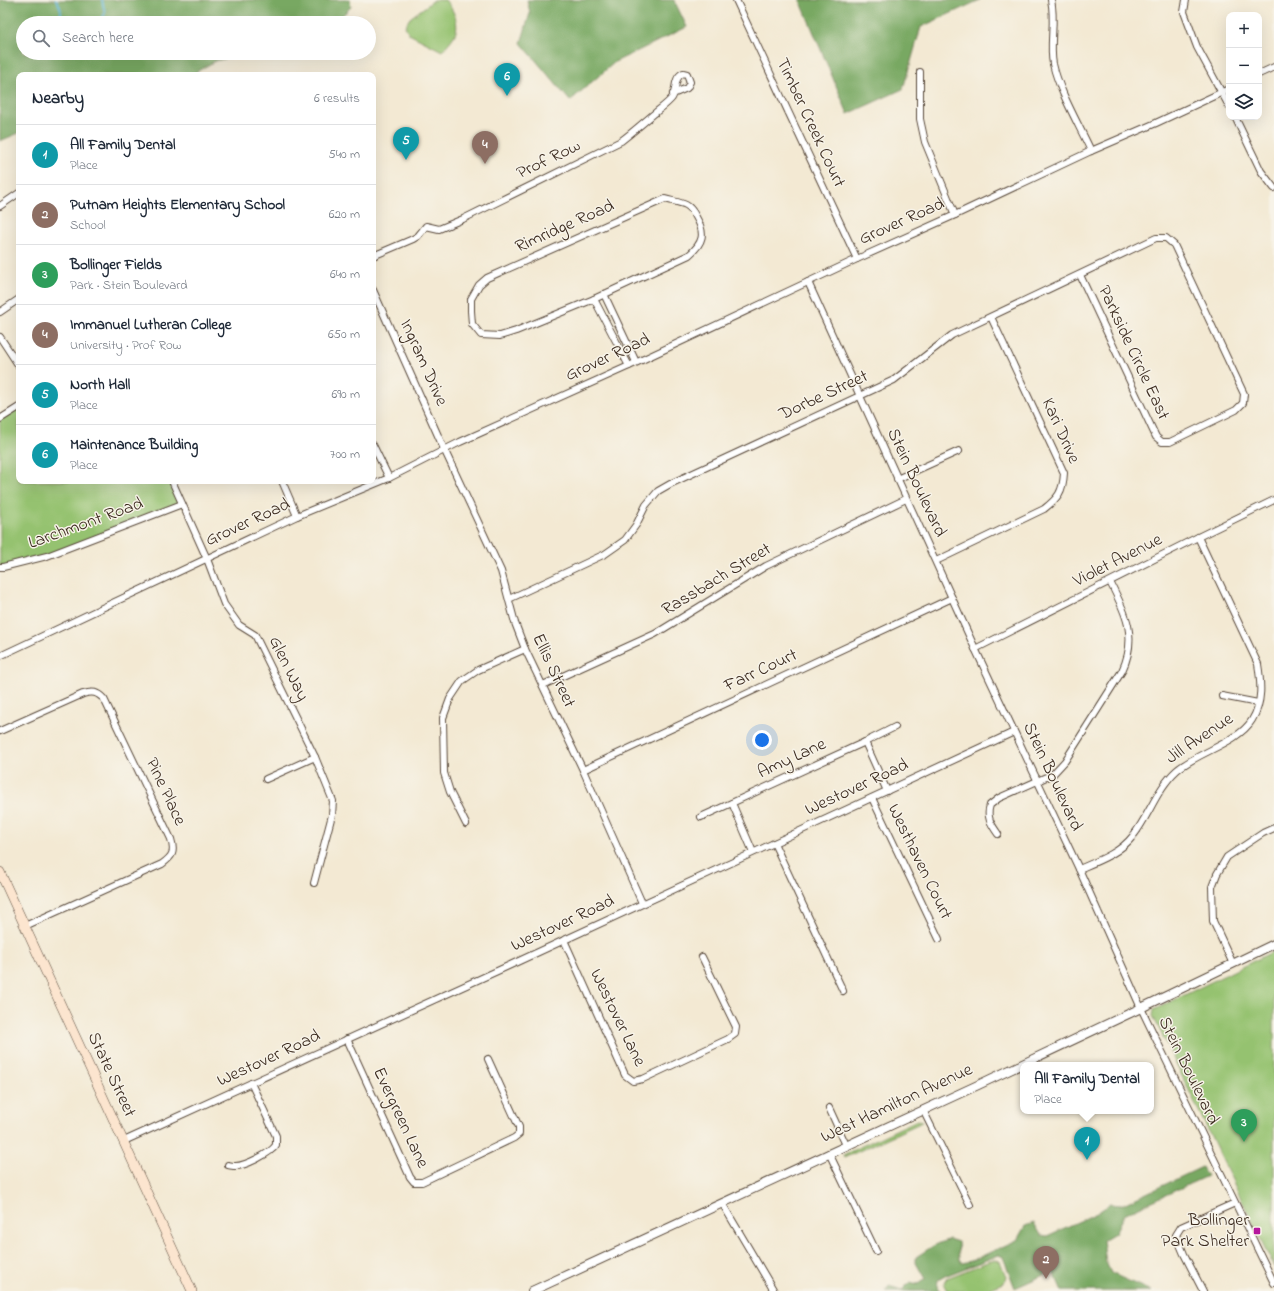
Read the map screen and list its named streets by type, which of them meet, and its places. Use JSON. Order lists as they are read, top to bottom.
{
  "streets": {
    "main road": ["State Street"],
    "street": [
      "Timber Creek Court",
      "Prof Row",
      "Grover Road",
      "Rimridge Road",
      "Parkside Circle East",
      "Ingram Drive",
      "Dorbe Street",
      "Kari Drive",
      "Stein Boulevard",
      "Larchmont Road",
      "Violet Avenue",
      "Rassbach Street",
      "Glen Way",
      "Ellis Street",
      "Farr Court",
      "Jill Avenue",
      "Amy Lane",
      "Westover Road",
      "Pine Place",
      "Westhaven Court",
      "Westover Lane",
      "West Hamilton Avenue",
      "Evergreen Lane"
    ]
  },
  "crossings": [
    ["Timber Creek Court", "Grover Road"],
    ["Grover Road", "Ingram Drive"],
    ["Grover Road", "Stein Boulevard"],
    ["Grover Road", "Glen Way"],
    ["Grover Road", "Ellis Street"],
    ["Parkside Circle East", "Dorbe Street"],
    ["Ingram Drive", "Ellis Street"],
    ["Dorbe Street", "Kari Drive"],
    ["Dorbe Street", "Stein Boulevard"],
    ["Dorbe Street", "Ellis Street"],
    ["Kari Drive", "Stein Boulevard"],
    ["Stein Boulevard", "Violet Avenue"],
    ["Stein Boulevard", "Rassbach Street"],
    ["Stein Boulevard", "Farr Court"],
    ["Stein Boulevard", "Jill Avenue"],
    ["Stein Boulevard", "Westover Road"],
    ["Stein Boulevard", "West Hamilton Avenue"],
    ["Larchmont Road", "Glen Way"],
    ["Violet Avenue", "Jill Avenue"],
    ["Rassbach Street", "Ellis Street"],
    ["Ellis Street", "Farr Court"],
    ["Ellis Street", "Westover Road"],
    ["Westover Road", "Westhaven Court"],
    ["Westover Road", "Westover Lane"],
    ["Westover Road", "State Street"],
    ["Westover Road", "Evergreen Lane"],
    ["Pine Place", "State Street"]
  ],
  "places": {
    "transit": ["Bollinger Park Shelter"]
  },
  "page": {
    "map_buttons": ["+", "−"],
    "search": "Search here",
    "pins": [
      "6",
      "5",
      "4",
      "3",
      "1",
      "2"
    ],
    "heading": ["Nearby", "6 results"],
    "list": [
      {
        "mark": "1",
        "name": "All Family Dental",
        "note": "Place",
        "value": "540 m"
      },
      {
        "mark": "2",
        "name": "Putnam Heights Elementary School",
        "note": "School",
        "value": "620 m"
      },
      {
        "mark": "3",
        "name": "Bollinger Fields",
        "note": "Park · Stein Boulevard",
        "value": "640 m"
      },
      {
        "mark": "4",
        "name": "Immanuel Lutheran College",
        "note": "University · Prof Row",
        "value": "650 m"
      },
      {
        "mark": "5",
        "name": "North Hall",
        "note": "Place",
        "value": "690 m"
      },
      {
        "mark": "6",
        "name": "Maintenance Building",
        "note": "Place",
        "value": "700 m"
      }
    ],
    "popup": ["All Family Dental", "Place"]
  }
}
